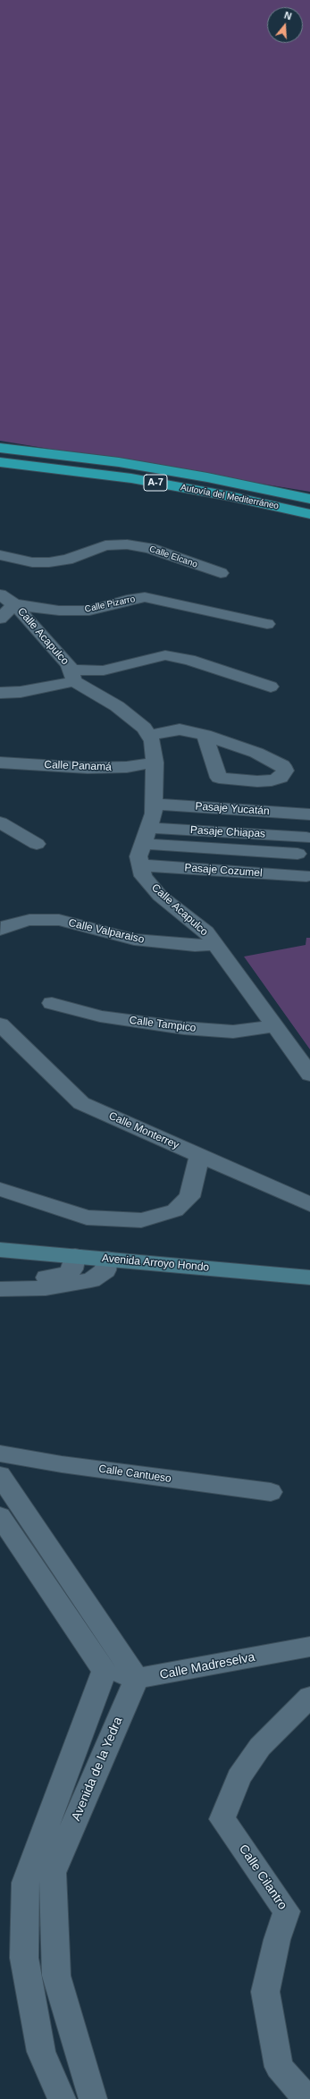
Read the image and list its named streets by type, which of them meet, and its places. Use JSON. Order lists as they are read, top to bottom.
{
  "streets": {
    "highway": ["A-7", "Autovía del Mediterráneo"],
    "main road": ["Avenida Arroyo Hondo"],
    "street": [
      "Calle Elcano",
      "Calle Pizarro",
      "Calle Acapulco",
      "Calle Panamá",
      "Pasaje Yucatán",
      "Pasaje Chiapas",
      "Pasaje Cozumel",
      "Calle Valparaiso",
      "Calle Tampico",
      "Calle Monterrey",
      "Calle Cantueso",
      "Calle Madreselva",
      "Avenida de la Yedra",
      "Calle Cilantro"
    ]
  },
  "crossings": [
    ["Calle Pizarro", "Calle Acapulco"],
    ["Calle Acapulco", "Calle Panamá"],
    ["Calle Acapulco", "Pasaje Yucatán"],
    ["Calle Acapulco", "Pasaje Chiapas"],
    ["Calle Acapulco", "Pasaje Cozumel"],
    ["Calle Acapulco", "Calle Valparaiso"],
    ["Calle Acapulco", "Calle Tampico"],
    ["Calle Madreselva", "Avenida de la Yedra"]
  ],
  "north": "top"
}
